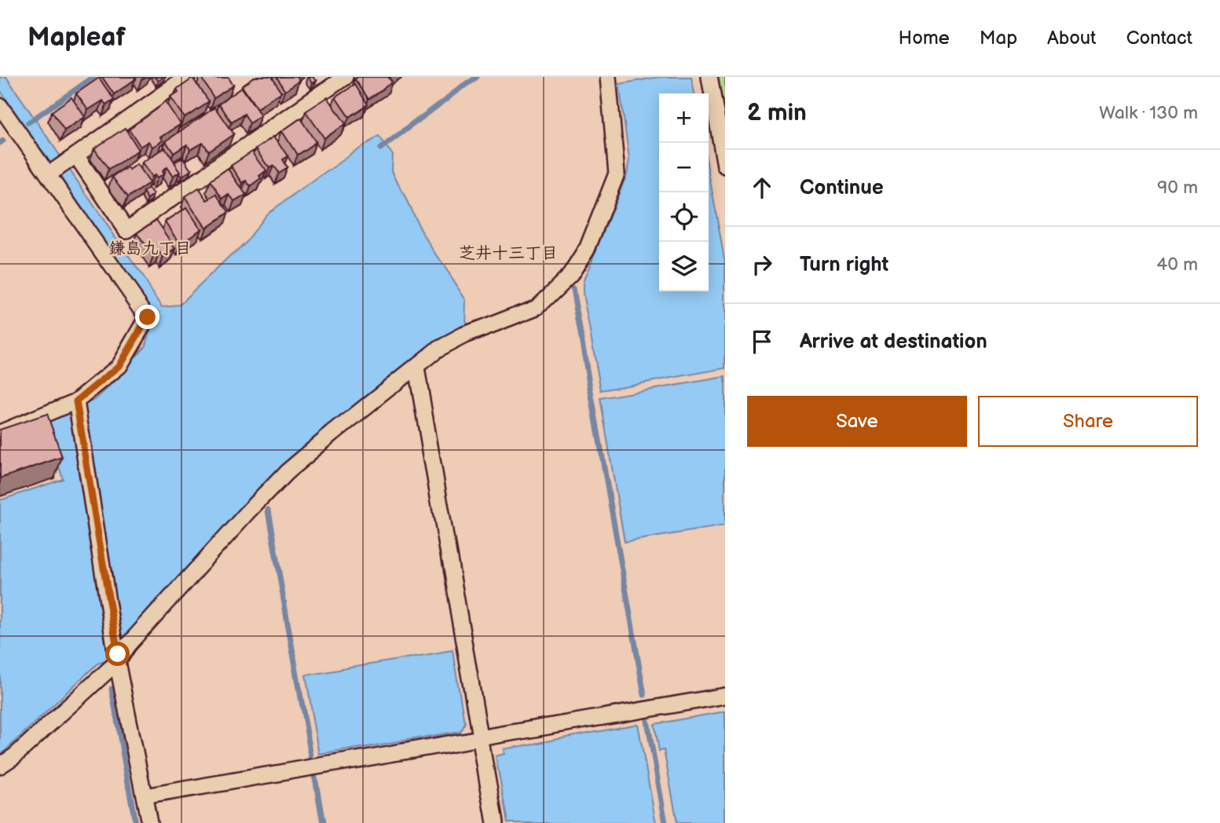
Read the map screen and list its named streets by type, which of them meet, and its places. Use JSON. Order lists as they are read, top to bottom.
{
  "districts": ["鎌島九丁目", "芝井十三丁目"],
  "page": {
    "header": "Mapleaf",
    "nav": [
      "Home",
      "Map",
      "About",
      "Contact"
    ],
    "heading": ["2 min", "Walk · 130 m"],
    "map_buttons": ["+", "−"],
    "list": [
      ["Continue", "90 m"],
      ["Turn right", "40 m"],
      "Arrive at destination"
    ],
    "buttons": ["Save", "Share"]
  }
}
